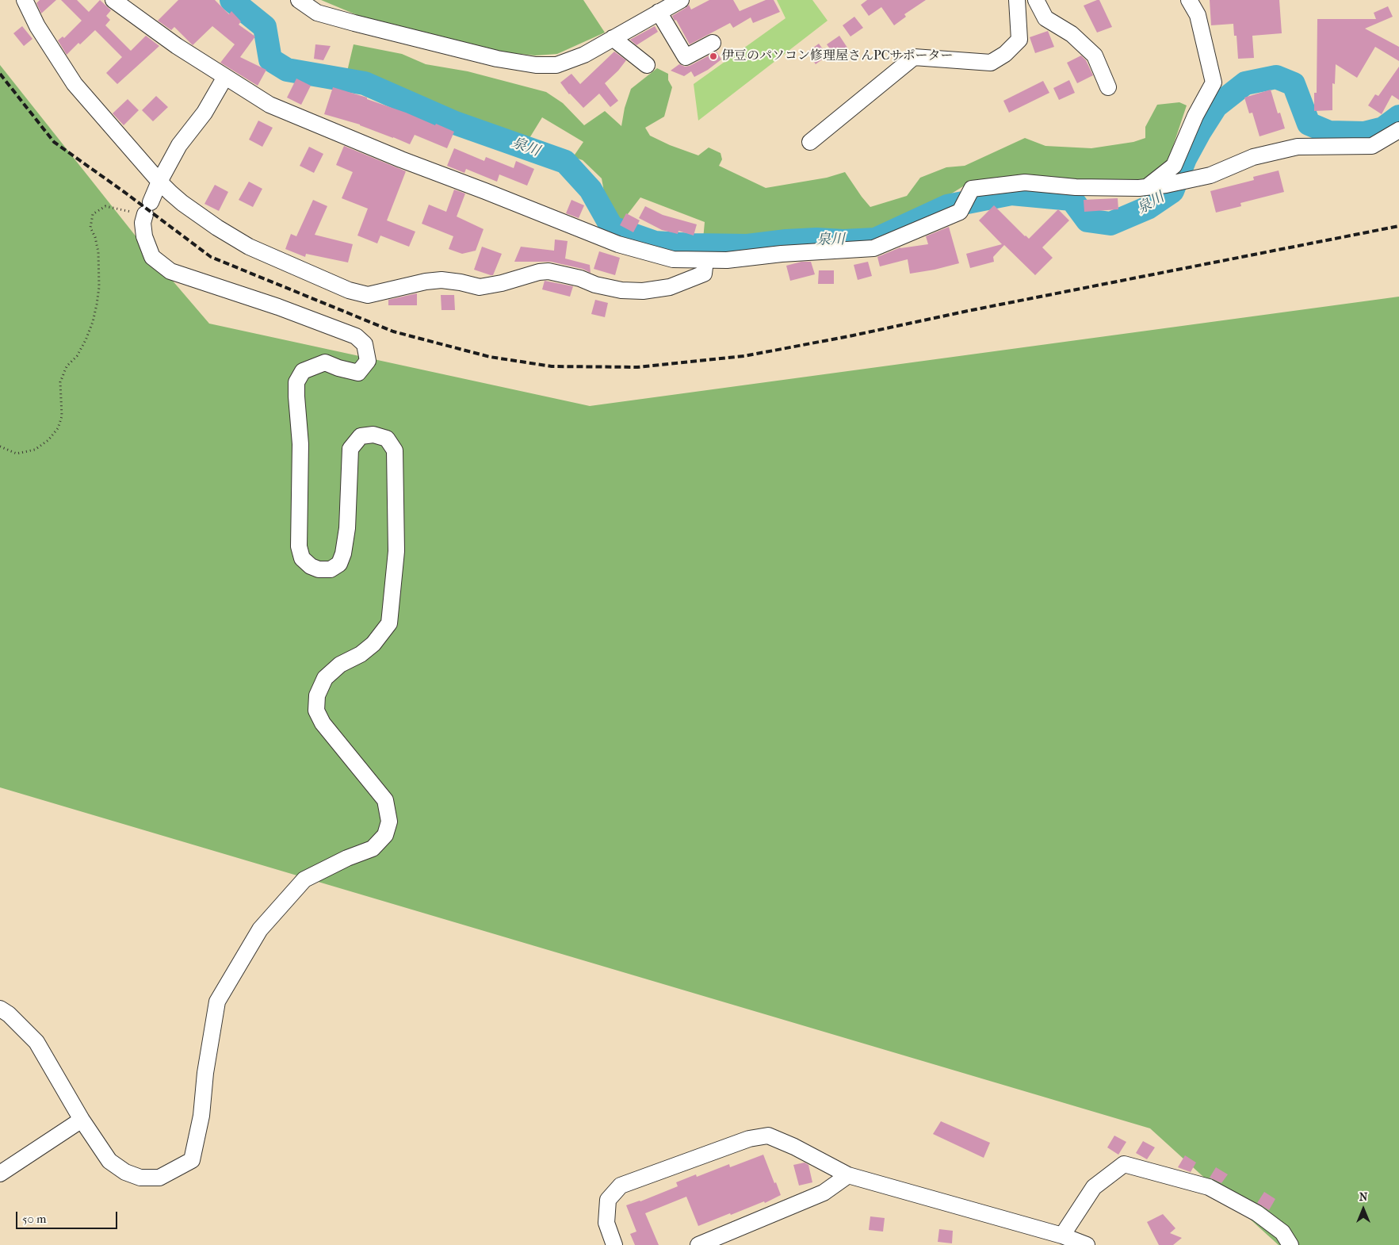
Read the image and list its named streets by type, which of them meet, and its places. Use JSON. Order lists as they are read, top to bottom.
{
  "water": ["泉川"],
  "places": ["伊豆のパソコン修理屋さんPCサポーター"],
  "scale_bar": "50 m",
  "north": "top"
}
